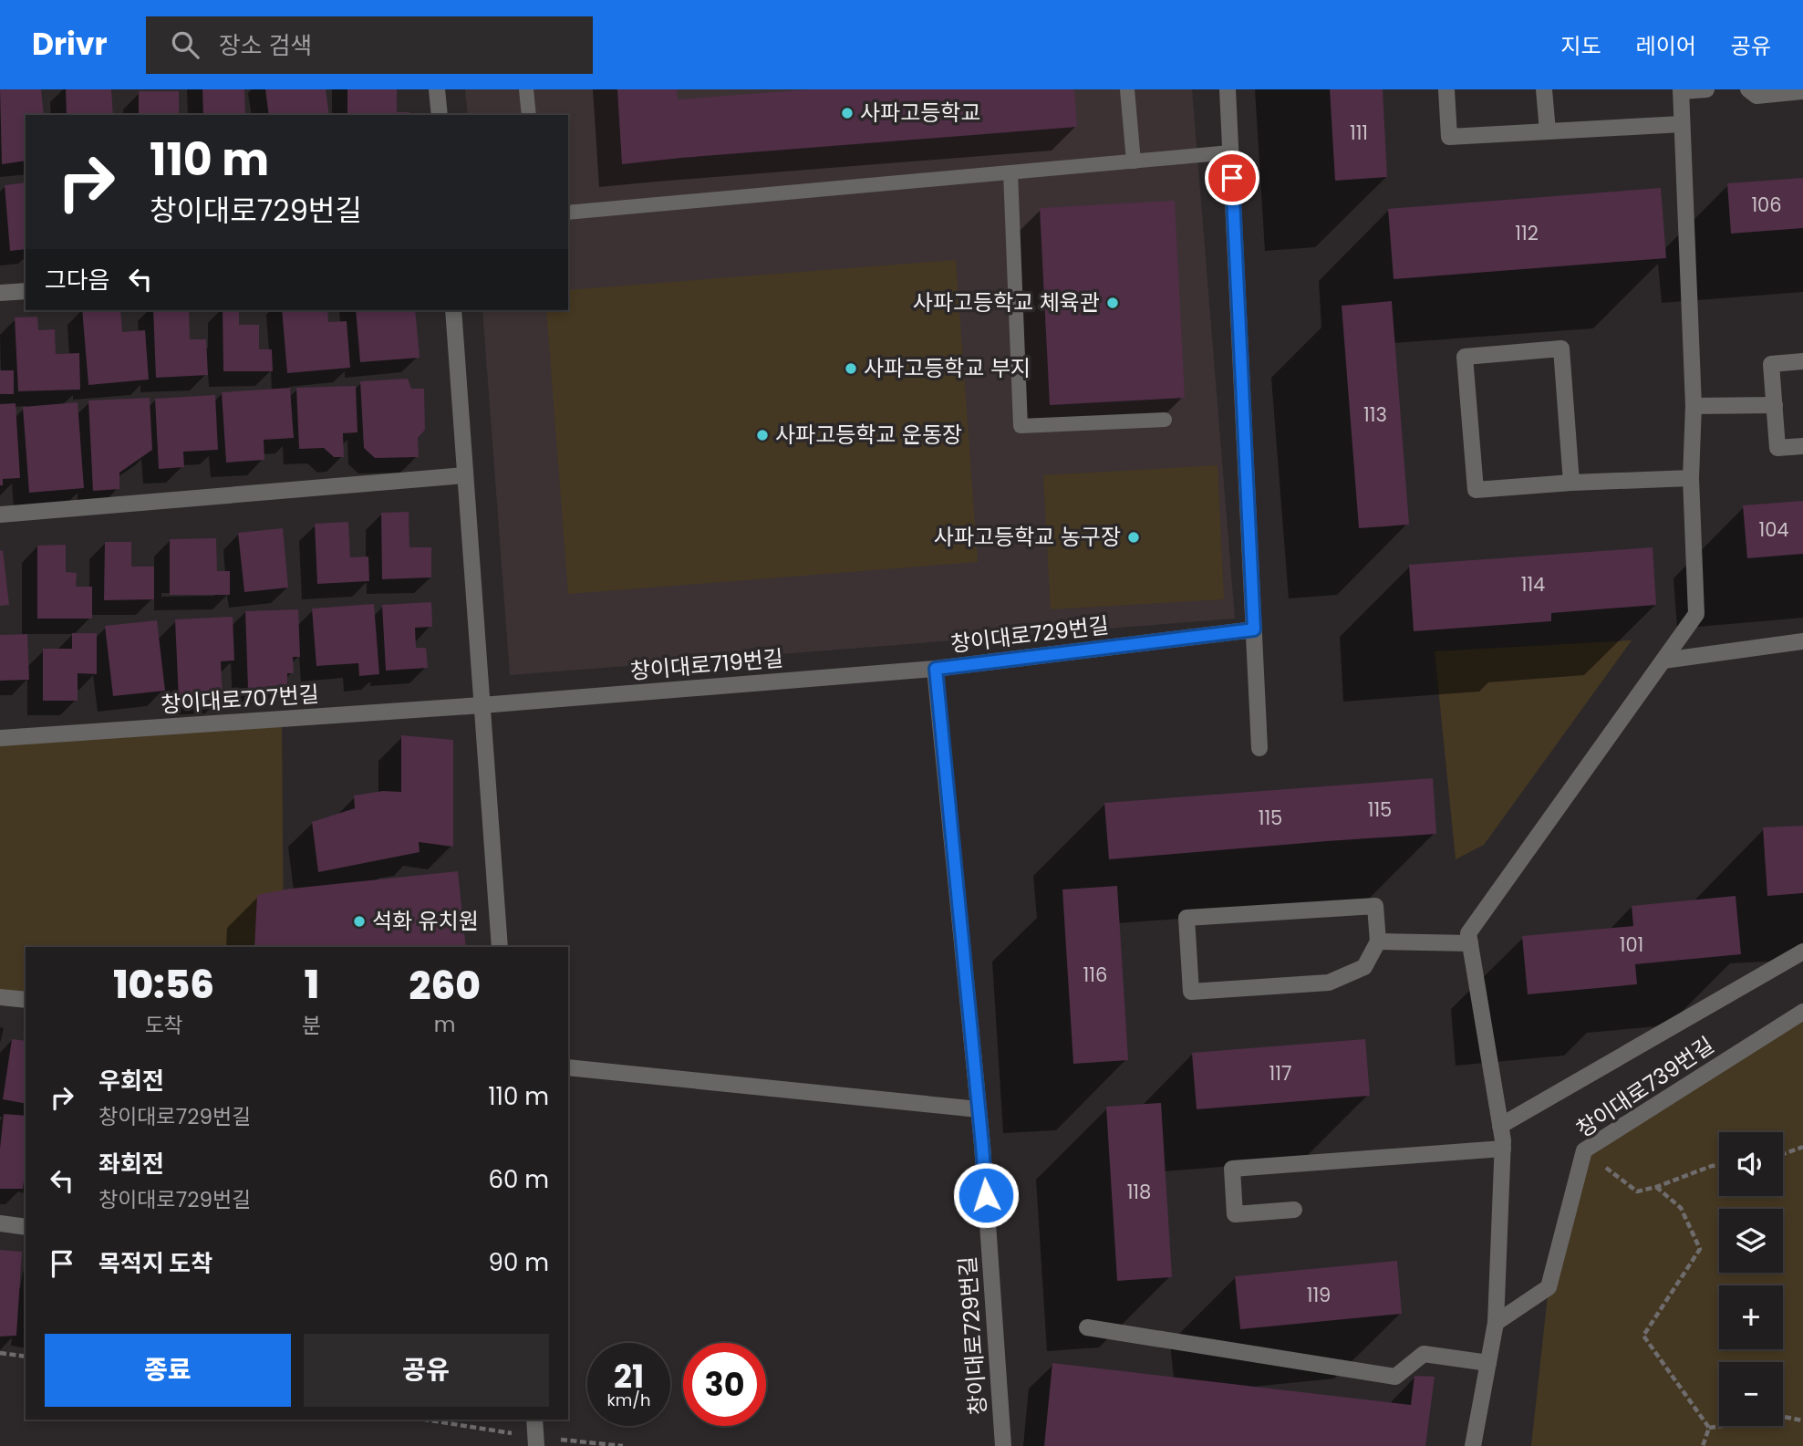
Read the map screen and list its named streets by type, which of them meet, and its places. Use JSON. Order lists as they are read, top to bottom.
{
  "streets": {
    "street": [
      "창이대로729번길",
      "창이대로719번길",
      "창이대로707번길",
      "창이대로739번길"
    ]
  },
  "crossings": [
    ["창이대로729번길", "창이대로719번길"],
    ["창이대로719번길", "창이대로707번길"]
  ],
  "places": [
    "사파고등학교",
    "사파고등학교 체육관",
    "사파고등학교 부지",
    "사파고등학교 운동장",
    "사파고등학교 농구장",
    "석화 유치원"
  ],
  "house_numbers": [
    "111",
    "106",
    "112",
    "113",
    "104",
    "114",
    "115",
    "115",
    "101",
    "116",
    "117",
    "118",
    "119"
  ],
  "page": {
    "header": "Drivr",
    "search": "장소 검색",
    "nav": ["지도", "레이어", "공유"],
    "turn": ["110 m", "창이대로729번길"],
    "then": "그다음",
    "eta": [
      "10:56",
      "도착",
      "1",
      "분",
      "260",
      "m"
    ],
    "list": [
      {
        "name": "우회전",
        "note": "창이대로729번길",
        "value": "110 m"
      },
      {
        "name": "좌회전",
        "note": "창이대로729번길",
        "value": "60 m"
      },
      {
        "name": "목적지 도착",
        "value": "90 m"
      }
    ],
    "map_buttons": ["+", "−"],
    "buttons": ["종료", "공유"],
    "speed": "21 km/h",
    "limit": "30"
  }
}
